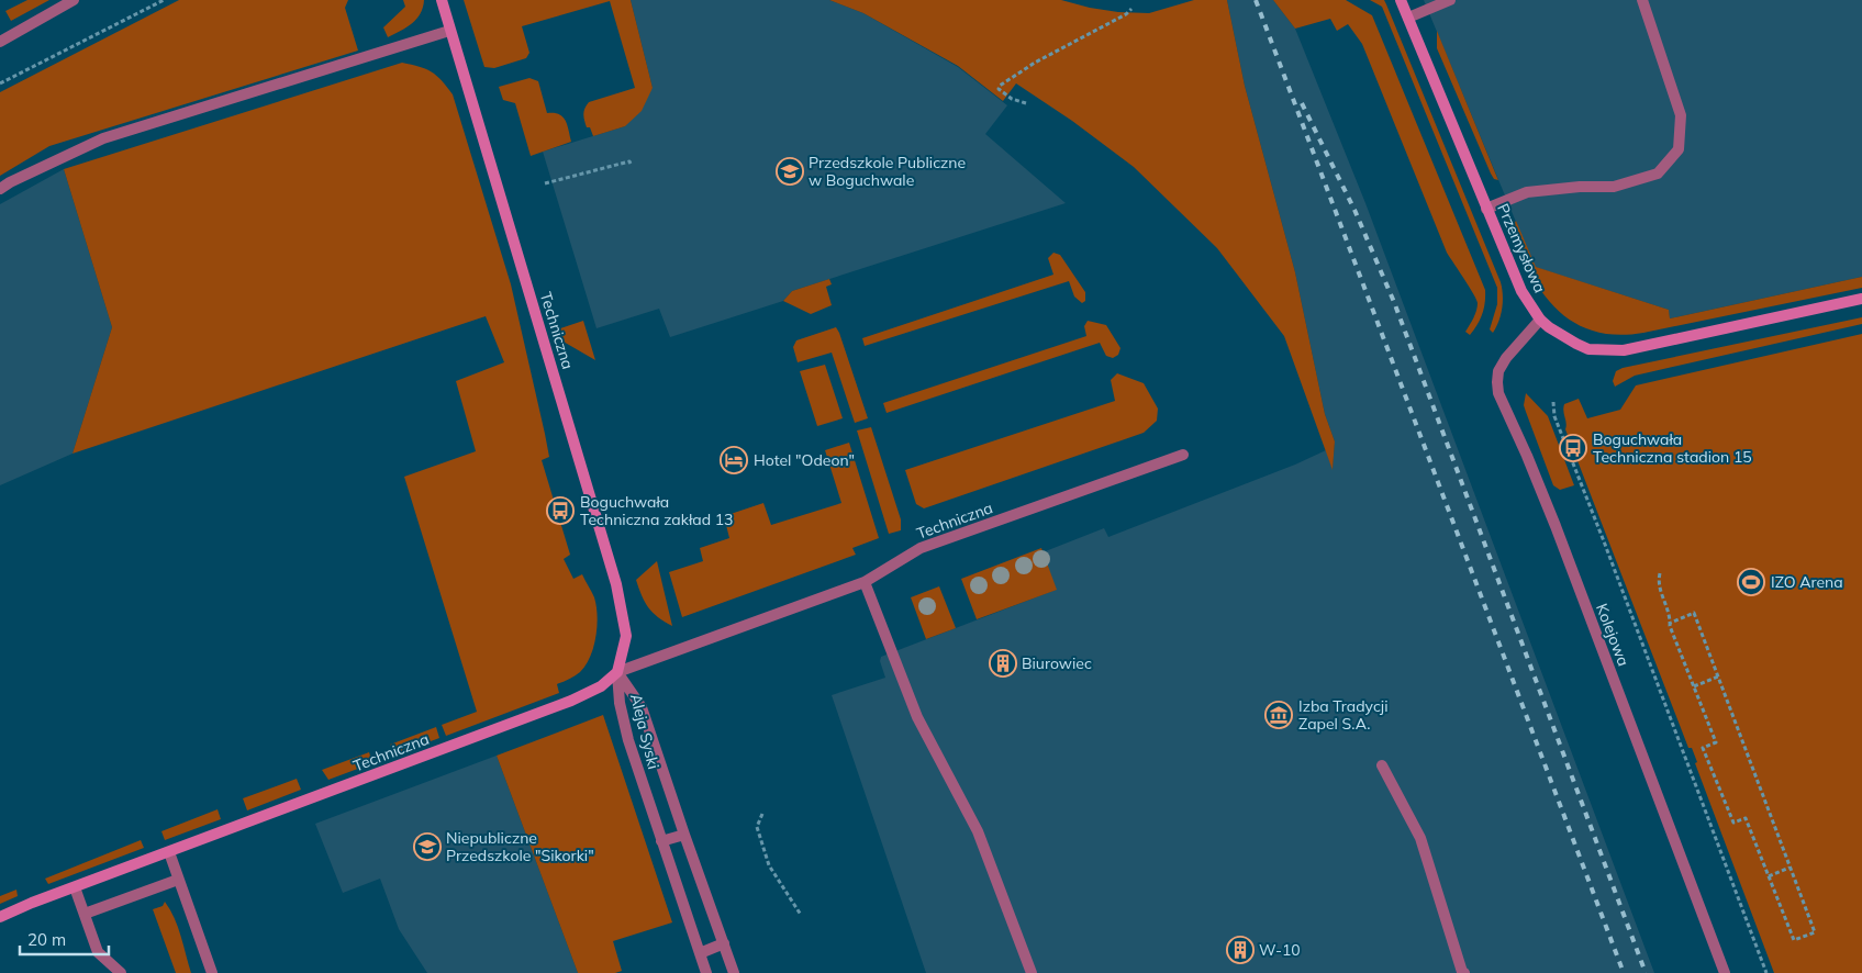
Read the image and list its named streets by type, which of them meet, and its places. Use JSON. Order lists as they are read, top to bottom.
{
  "streets": {
    "street": [
      "Przemysłowa",
      "Techniczna",
      "Kolejowa",
      "Aleja Syski"
    ]
  },
  "crossings": [
    ["Przemysłowa", "Kolejowa"],
    ["Techniczna", "Aleja Syski"]
  ],
  "places": {
    "school or university": ["Przedszkole Publiczne w Boguchwale", "Niepubliczne Przedszkole \"Sikorki\""],
    "bus stop": ["Boguchwała Techniczna stadion 15", "Boguchwała Techniczna zakład 13"],
    "hotel": ["Hotel \"Odeon\""],
    "sports": ["IZO Arena"],
    "building": ["Biurowiec", "W-10"],
    "museum": ["Izba Tradycji Zapel S.A."]
  },
  "scale_bar": "20 m"
}
